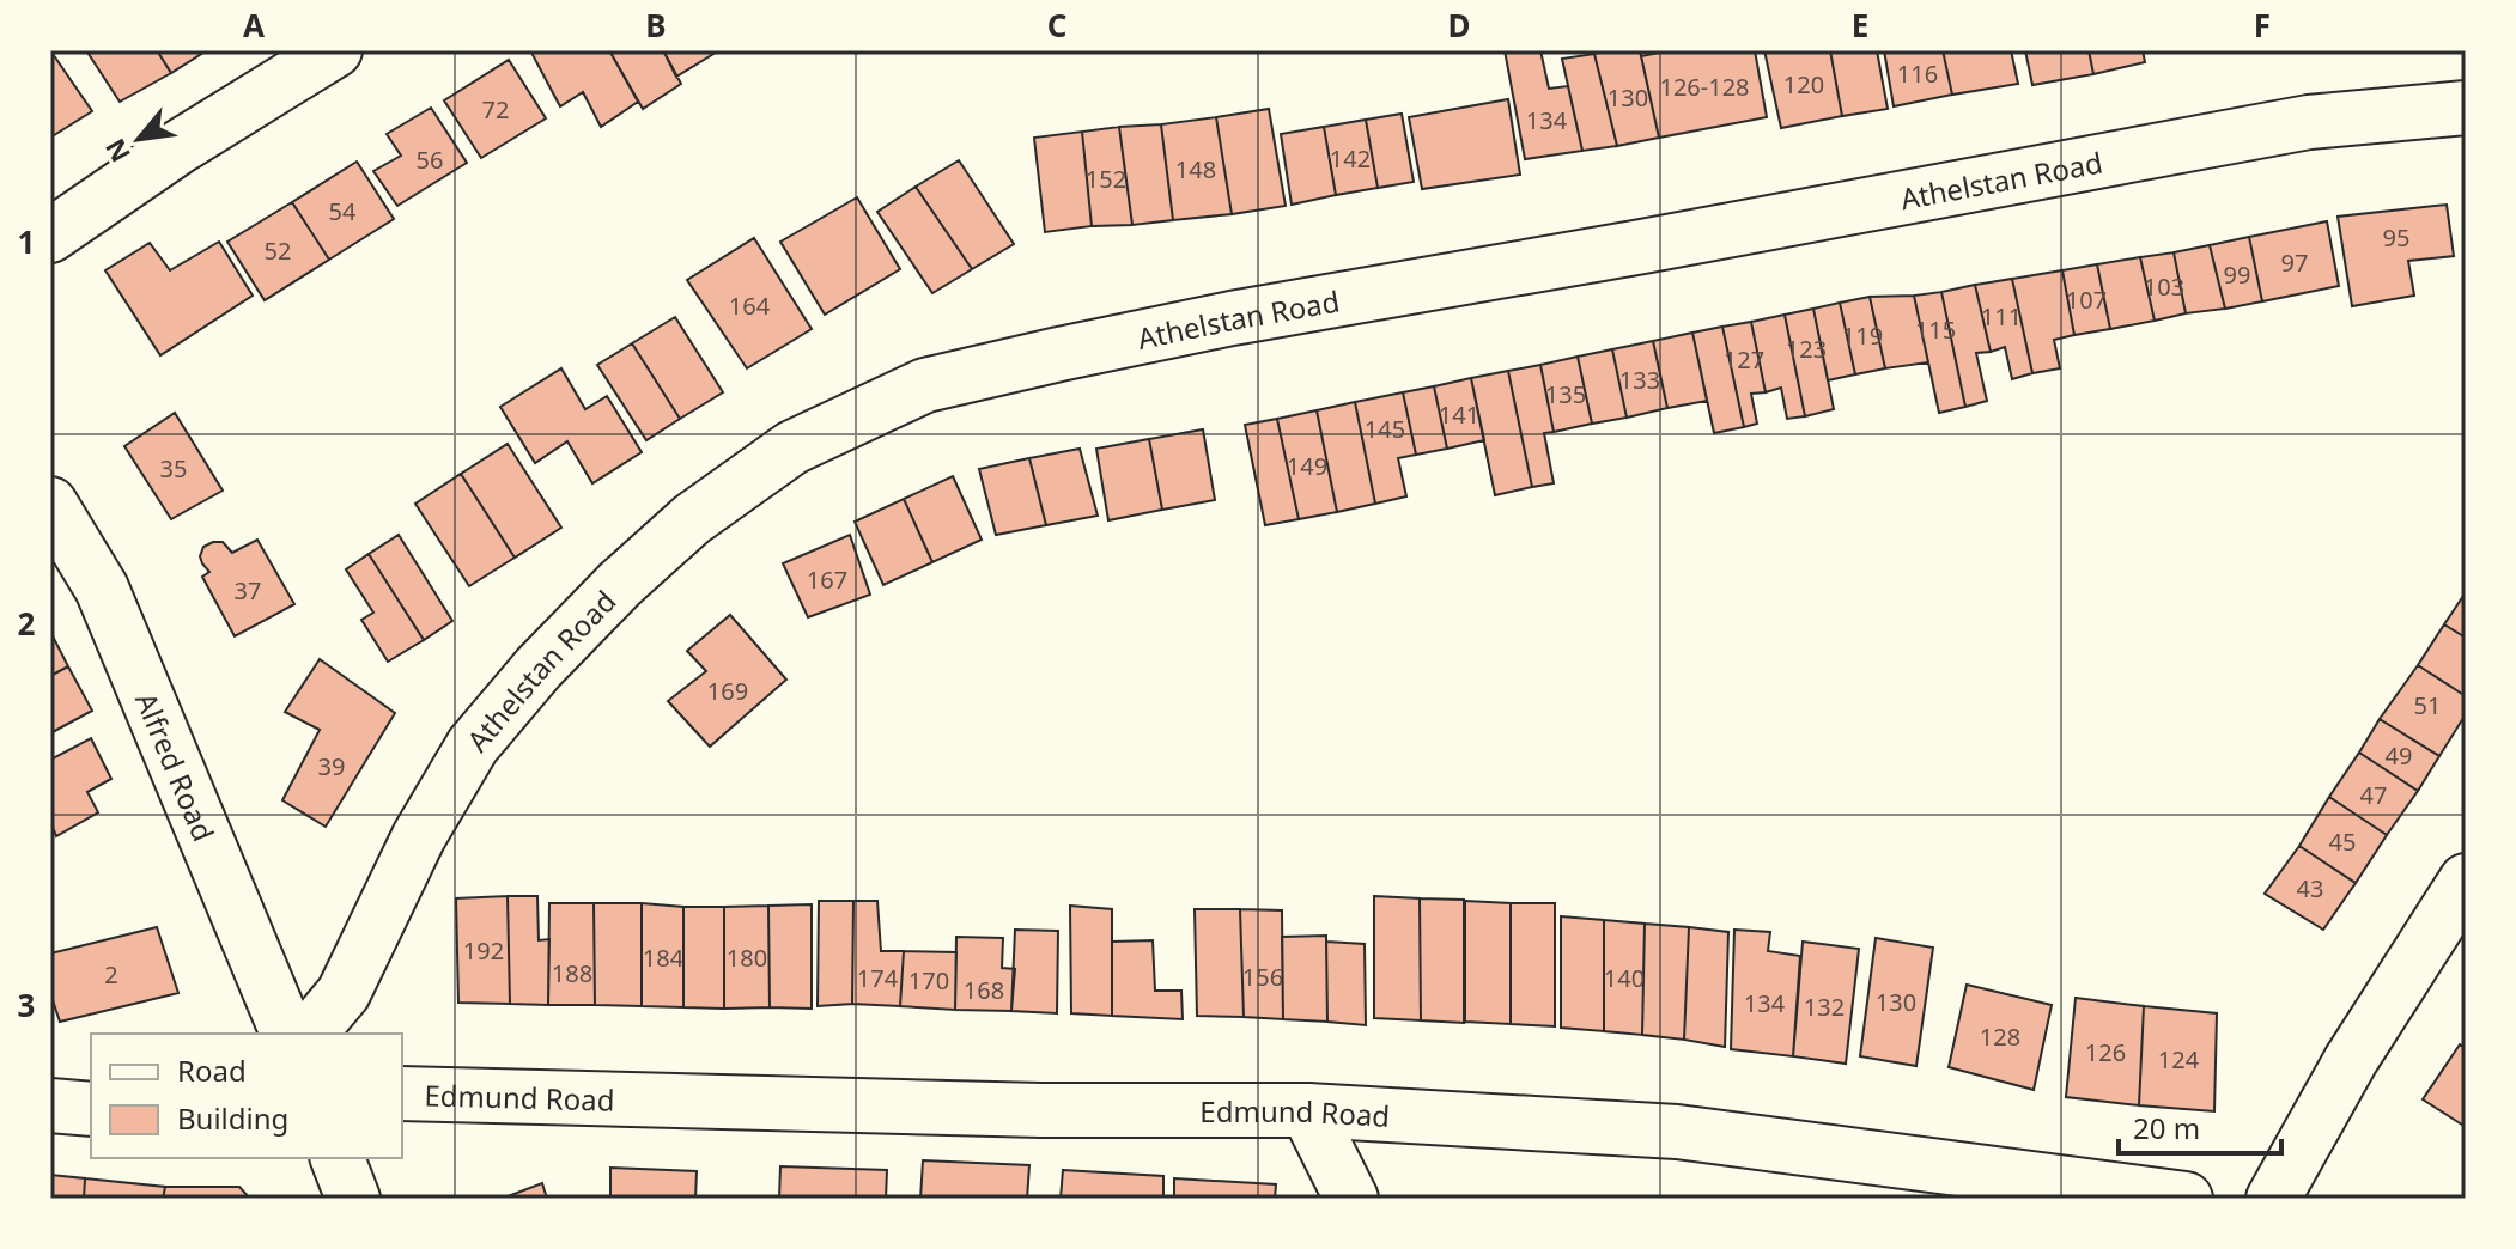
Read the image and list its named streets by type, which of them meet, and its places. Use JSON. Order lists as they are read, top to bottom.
{
  "streets": {
    "street": ["Athelstan Road", "Alfred Road", "Edmund Road"]
  },
  "house_numbers": [
    "116",
    "120",
    "126-128",
    "130",
    "72",
    "134",
    "142",
    "56",
    "148",
    "152",
    "54",
    "95",
    "52",
    "97",
    "99",
    "103",
    "107",
    "164",
    "111",
    "115",
    "119",
    "123",
    "127",
    "133",
    "135",
    "141",
    "145",
    "149",
    "35",
    "167",
    "37",
    "169",
    "51",
    "49",
    "39",
    "47",
    "45",
    "43",
    "192",
    "184",
    "180",
    "188",
    "2",
    "156",
    "174",
    "140",
    "170",
    "168",
    "130",
    "134",
    "132",
    "128",
    "126",
    "124"
  ],
  "legend": ["Road", "Building"],
  "scale_bar": "20 m",
  "north": "bottom left",
  "grid": {
    "columns": [
      "A",
      "B",
      "C",
      "D",
      "E",
      "F"
    ],
    "rows": ["1", "2", "3"]
  }
}
